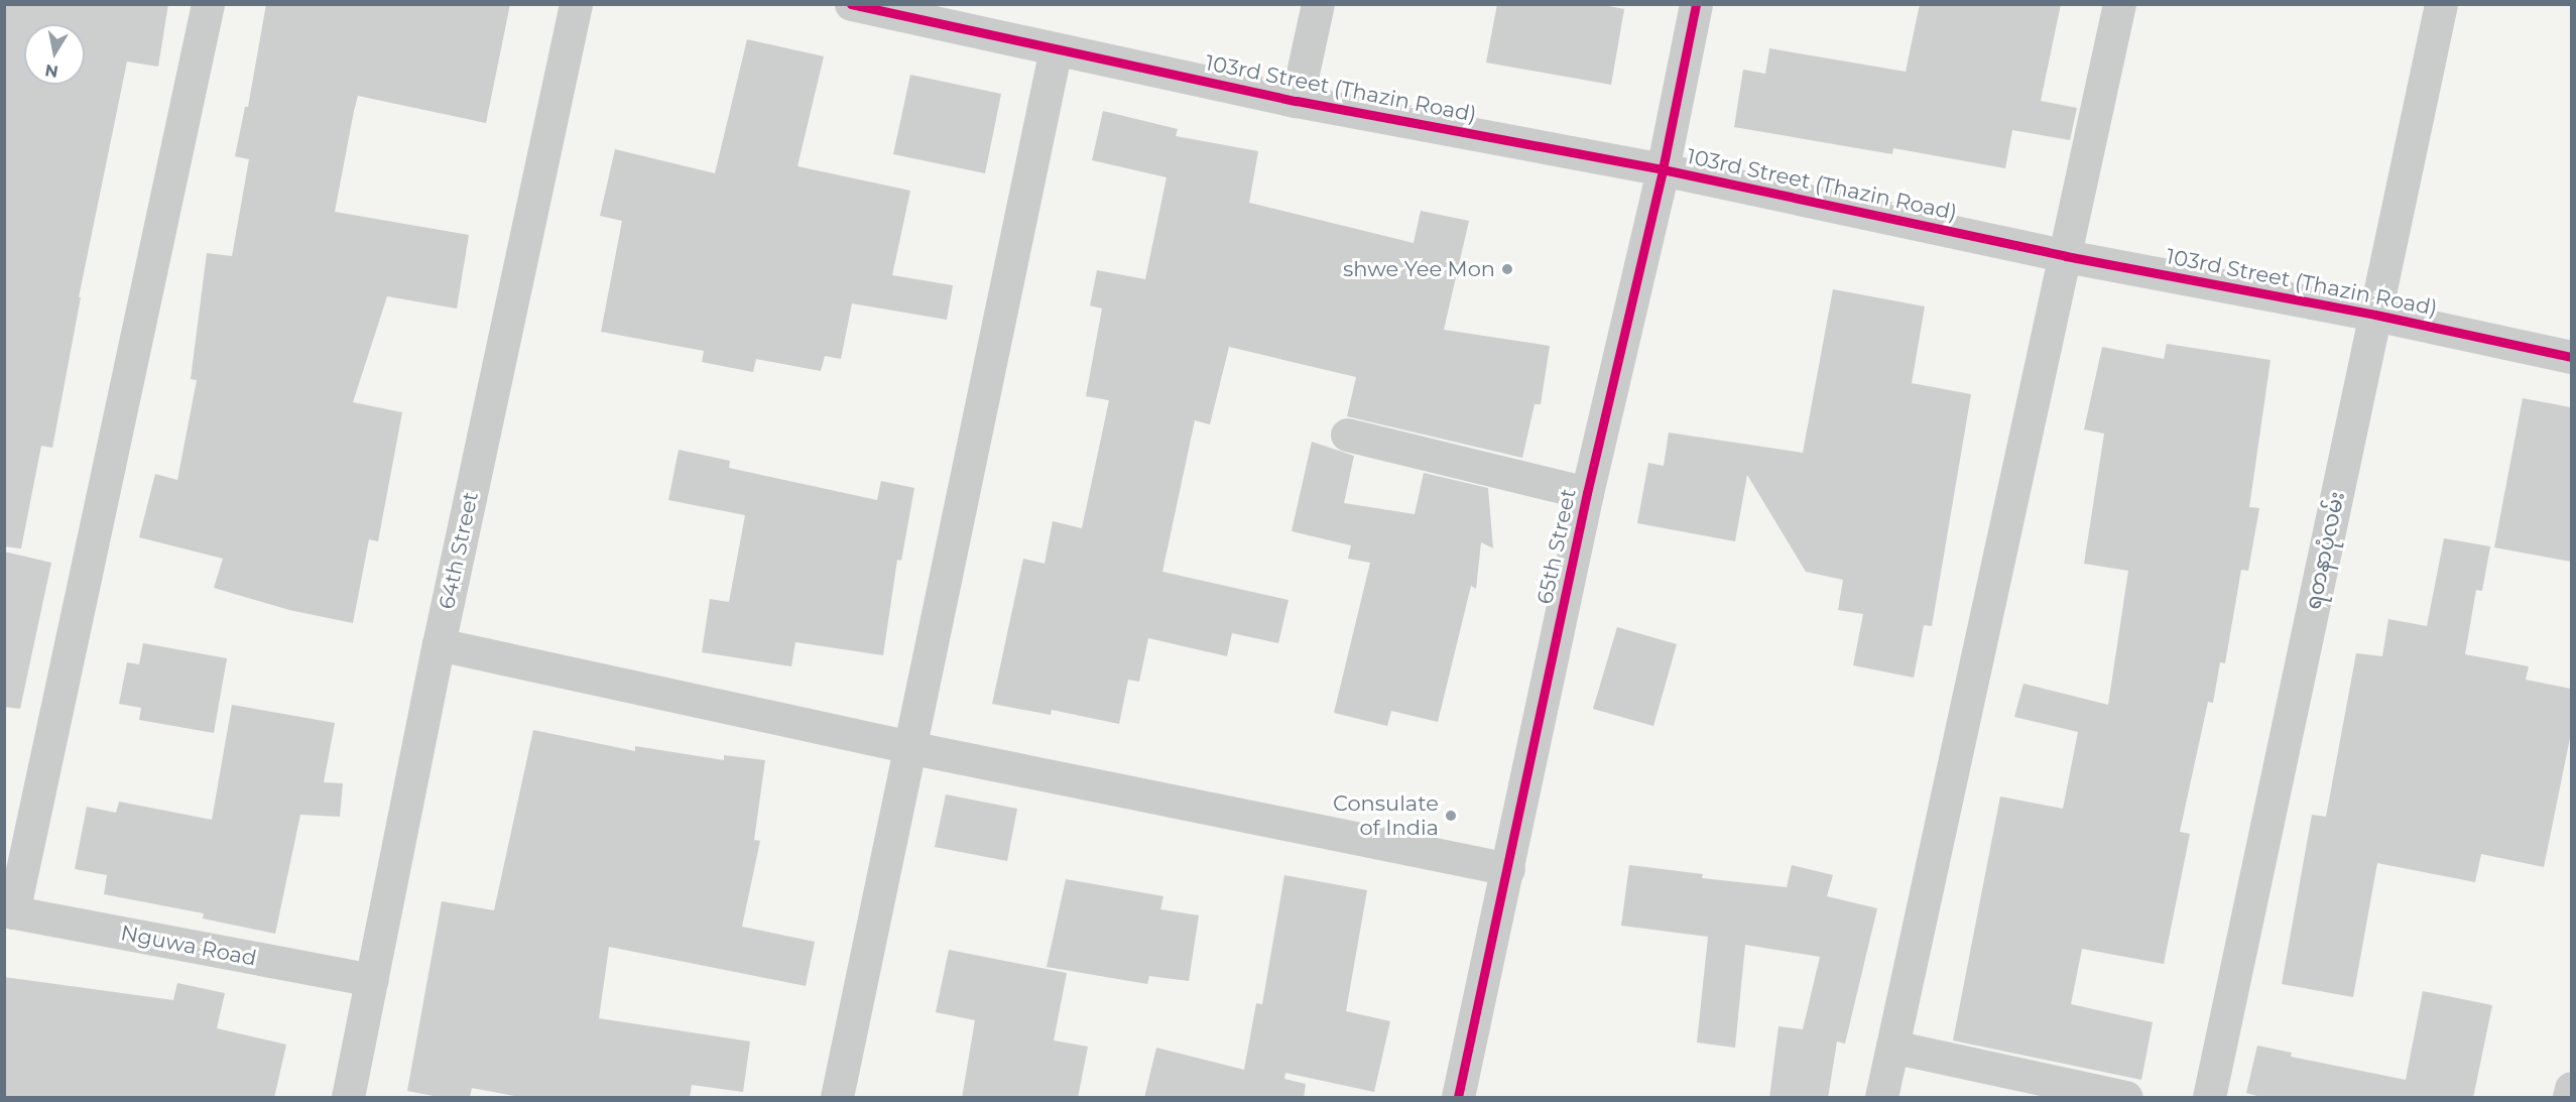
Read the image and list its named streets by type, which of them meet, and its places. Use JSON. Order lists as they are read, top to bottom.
{
  "streets": {
    "street": [
      "103rd Street (Thazin Road)",
      "65th Street",
      "64th Street",
      "ရတနာပုံလမ်း",
      "Nguwa Road"
    ]
  },
  "crossings": [
    ["103rd Street (Thazin Road)", "65th Street"],
    ["103rd Street (Thazin Road)", "ရတနာပုံလမ်း"],
    ["64th Street", "Nguwa Road"]
  ],
  "places": ["shwe Yee Mon", "Consulate of India"],
  "north": "bottom"
}
